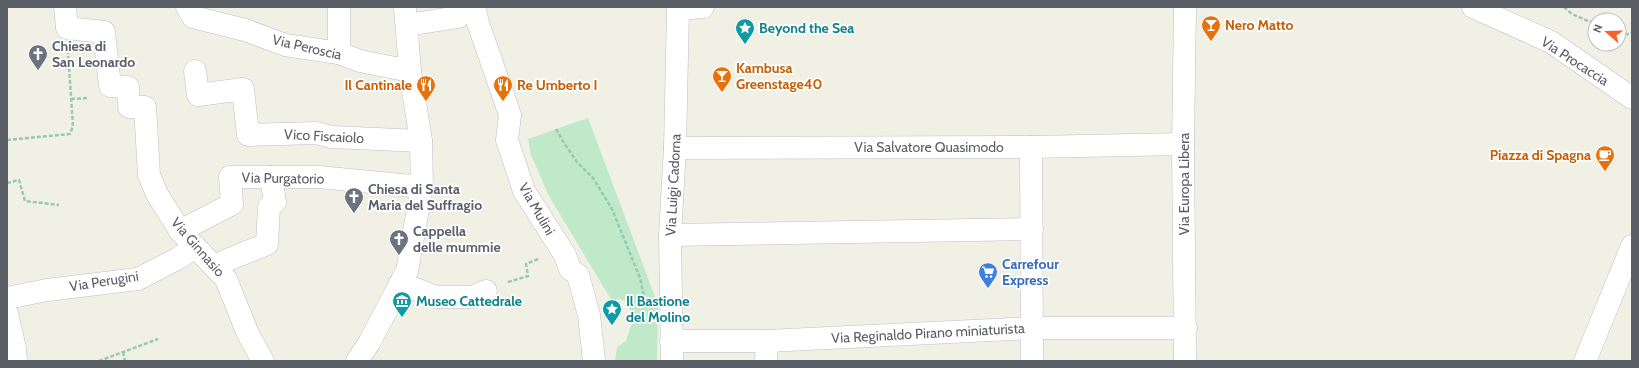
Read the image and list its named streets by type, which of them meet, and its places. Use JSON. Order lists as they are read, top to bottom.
{
  "streets": {
    "street": [
      "Via Peroscia",
      "Via Procaccia",
      "Vico Fiscaiolo",
      "Via Salvatore Quasimodo",
      "Via Purgatorio",
      "Via Europa Libera",
      "Via Luigi Cadorna",
      "Via Mulini",
      "Via Ginnasio",
      "Via Perugini",
      "Via Reginaldo Pirano miniaturista"
    ]
  },
  "crossings": [
    ["Via Salvatore Quasimodo", "Via Europa Libera"],
    ["Via Salvatore Quasimodo", "Via Luigi Cadorna"],
    ["Via Purgatorio", "Via Ginnasio"],
    ["Via Purgatorio", "Via Perugini"],
    ["Via Europa Libera", "Via Reginaldo Pirano miniaturista"],
    ["Via Luigi Cadorna", "Via Reginaldo Pirano miniaturista"],
    ["Via Ginnasio", "Via Perugini"]
  ],
  "places": {
    "bar": ["Nero Matto", "Kambusa Greenstage40"],
    "place": ["Beyond the Sea", "Il Bastione del Molino"],
    "church": ["Chiesa di San Leonardo", "Chiesa di Santa Maria del Suffragio", "Cappella delle mummie"],
    "restaurant": ["Il Cantinale", "Re Umberto I"],
    "cafe": ["Piazza di Spagna"],
    "supermarket": ["Carrefour Express"],
    "museum": ["Museo Cattedrale"]
  },
  "north": "left"
}
